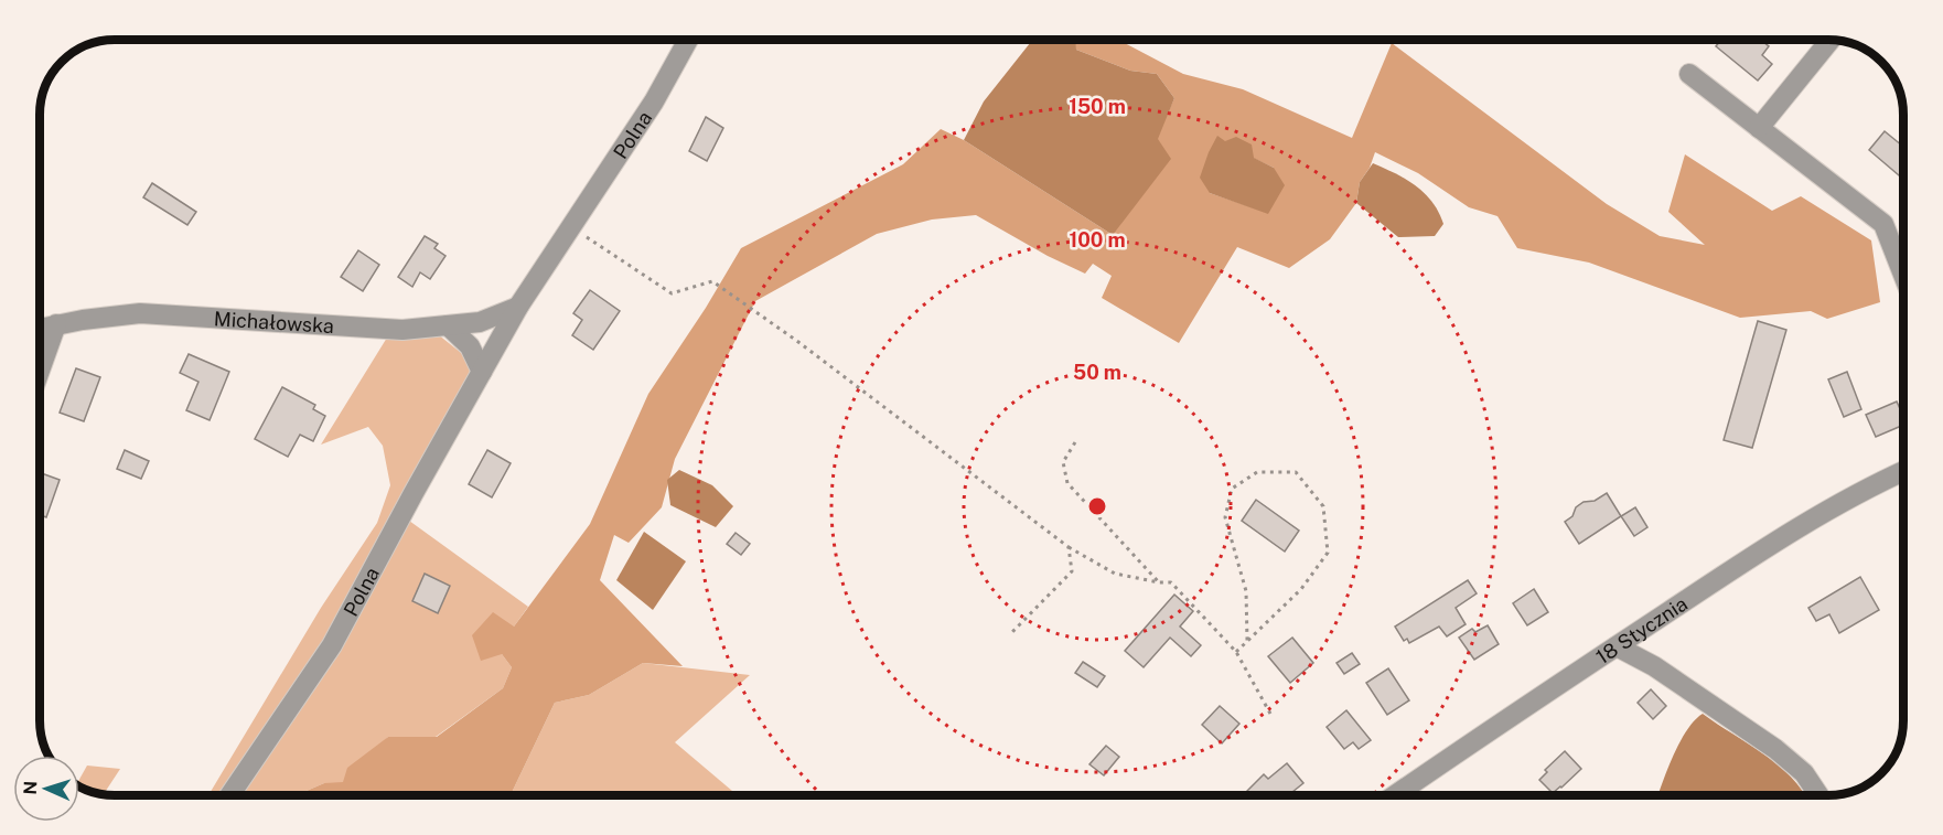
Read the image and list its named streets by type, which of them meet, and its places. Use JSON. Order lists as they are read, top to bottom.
{
  "streets": {
    "street": ["Polna", "Michałowska", "18 Stycznia"]
  },
  "crossings": [
    ["Polna", "Michałowska"]
  ],
  "north": "left",
  "rings": ["150 m", "100 m", "50 m"]
}
